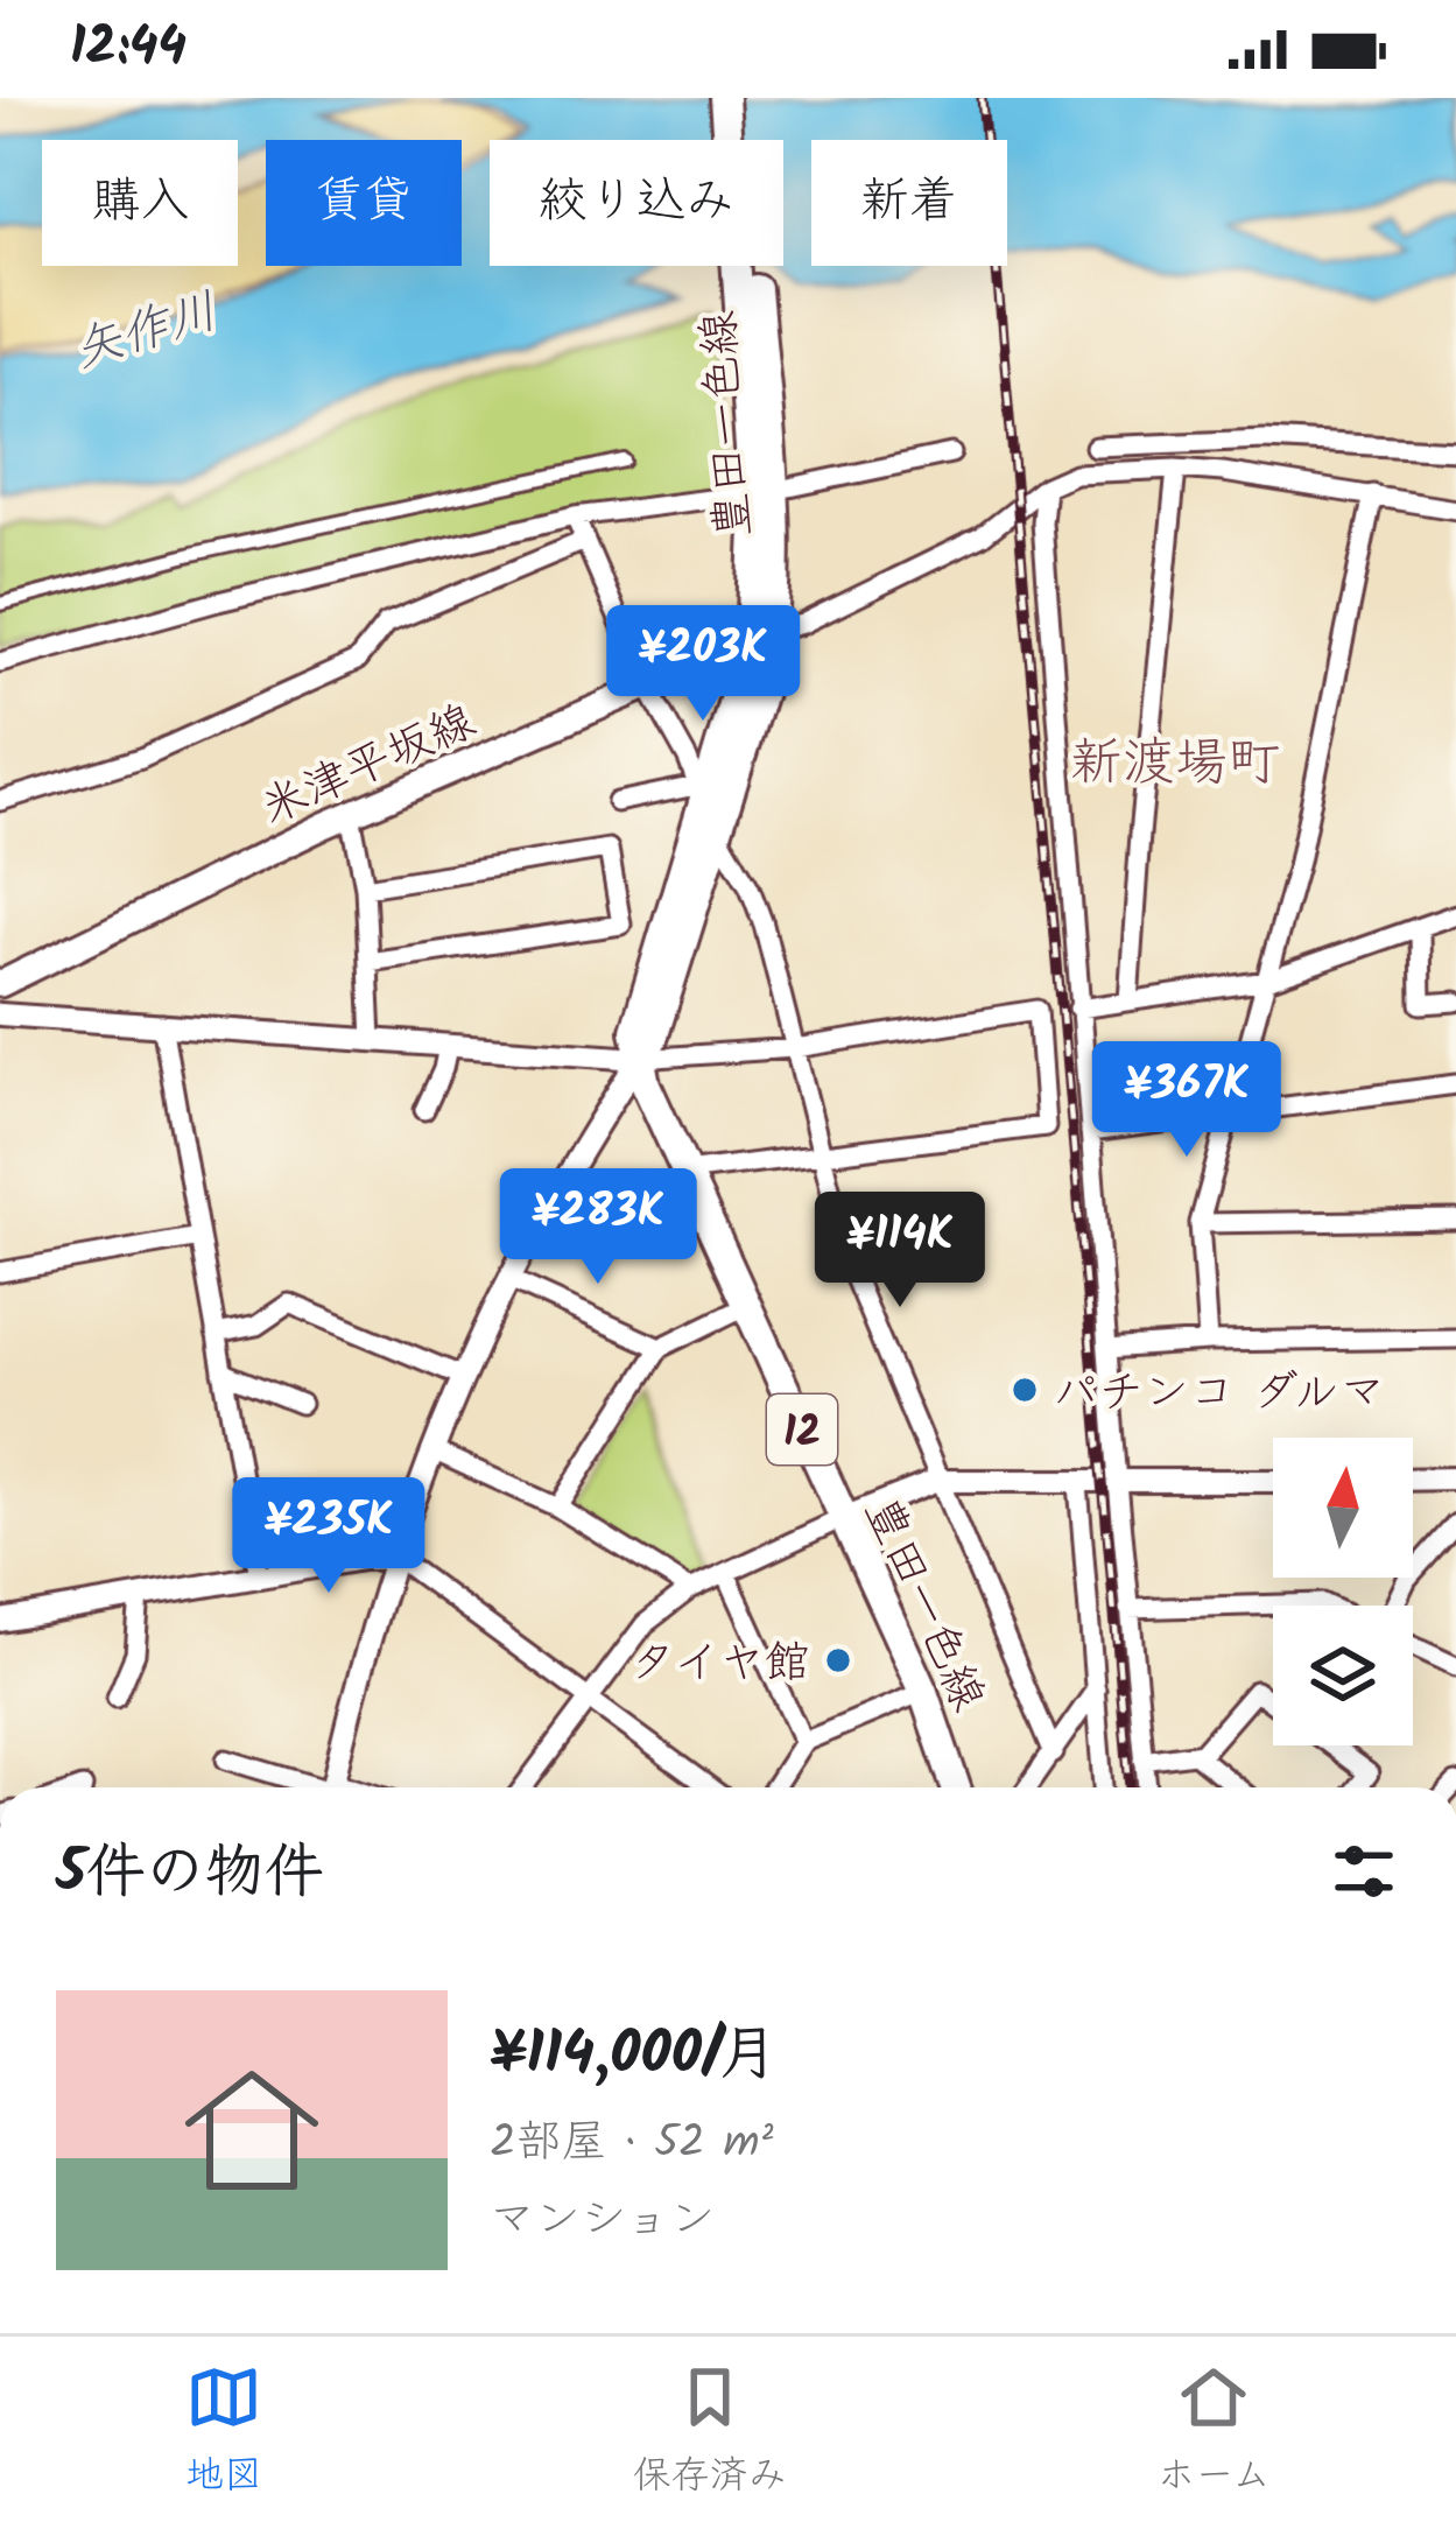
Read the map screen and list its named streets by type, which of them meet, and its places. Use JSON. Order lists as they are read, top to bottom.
{
  "streets": {
    "main road": ["豊田一色線", "米津平坂線", "12"]
  },
  "crossings": [
    ["豊田一色線", "米津平坂線"]
  ],
  "districts": ["新渡場町"],
  "water": ["矢作川"],
  "places": ["パチンコ ダルマ", "タイヤ館"],
  "north": "top",
  "page": {
    "status": "12:44",
    "chip": [
      "購入",
      "賃貸",
      "絞り込み",
      "新着"
    ],
    "price": [
      "¥203K",
      "¥367K",
      "¥283K",
      "¥114K",
      "¥235K"
    ],
    "heading": "5件の物件",
    "list": [
      {
        "name": "¥114,000/月",
        "note": "2部屋 · 52 m² · マンション"
      }
    ],
    "tabs": ["地図", "保存済み", "ホーム"]
  }
}
